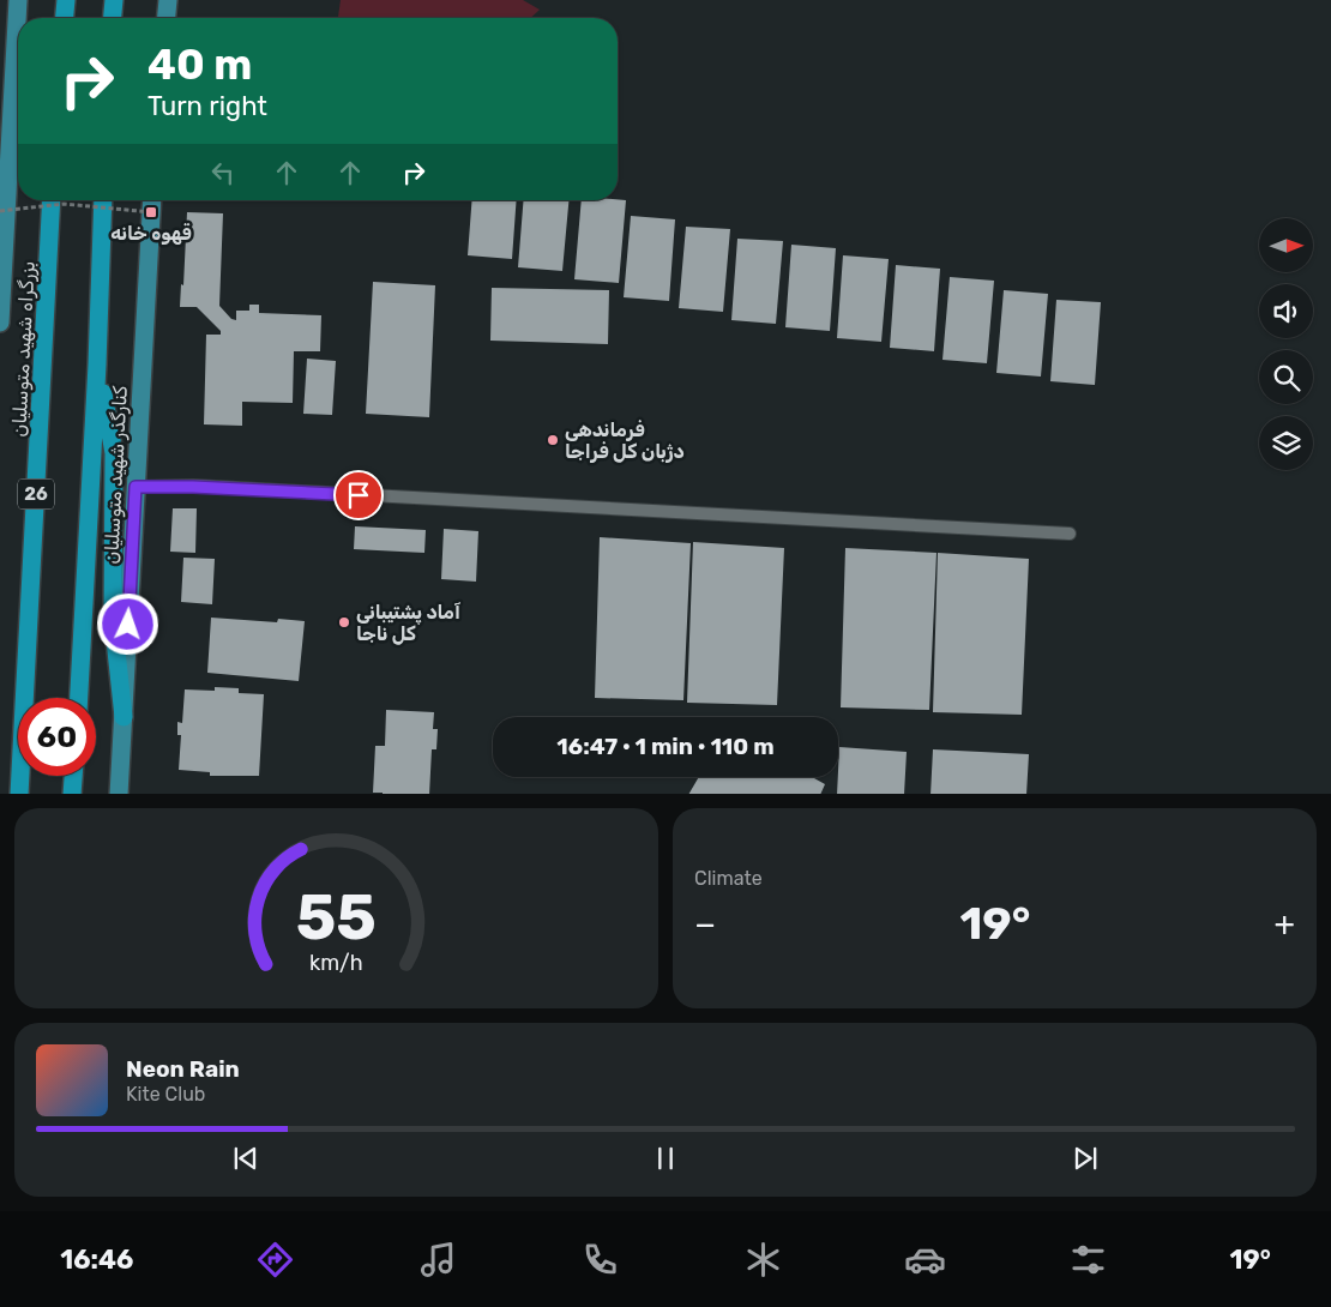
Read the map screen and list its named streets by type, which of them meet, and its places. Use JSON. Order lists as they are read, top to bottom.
{
  "streets": {
    "highway": ["بزرگراه شهید متوسلیان", "26"],
    "main road": ["کنارگذر شهید متوسلیان"]
  },
  "places": {
    "transit": ["قهوه خانه"],
    "other": ["فرماندهی دژبان کل فراجا", "آماد پشتیبانی کل ناجا"]
  },
  "north": "right",
  "page": {
    "turn": ["40 m", "Turn right"],
    "limit": "60",
    "trip": "16:47 · 1 min · 110 m",
    "tile": "Climate",
    "heat": ["−", "19°", "+"],
    "song": ["Neon Rain", "Kite Club"],
    "tabs": ["16:46", "19°"],
    "gauge": ["55", "km/h"]
  }
}
